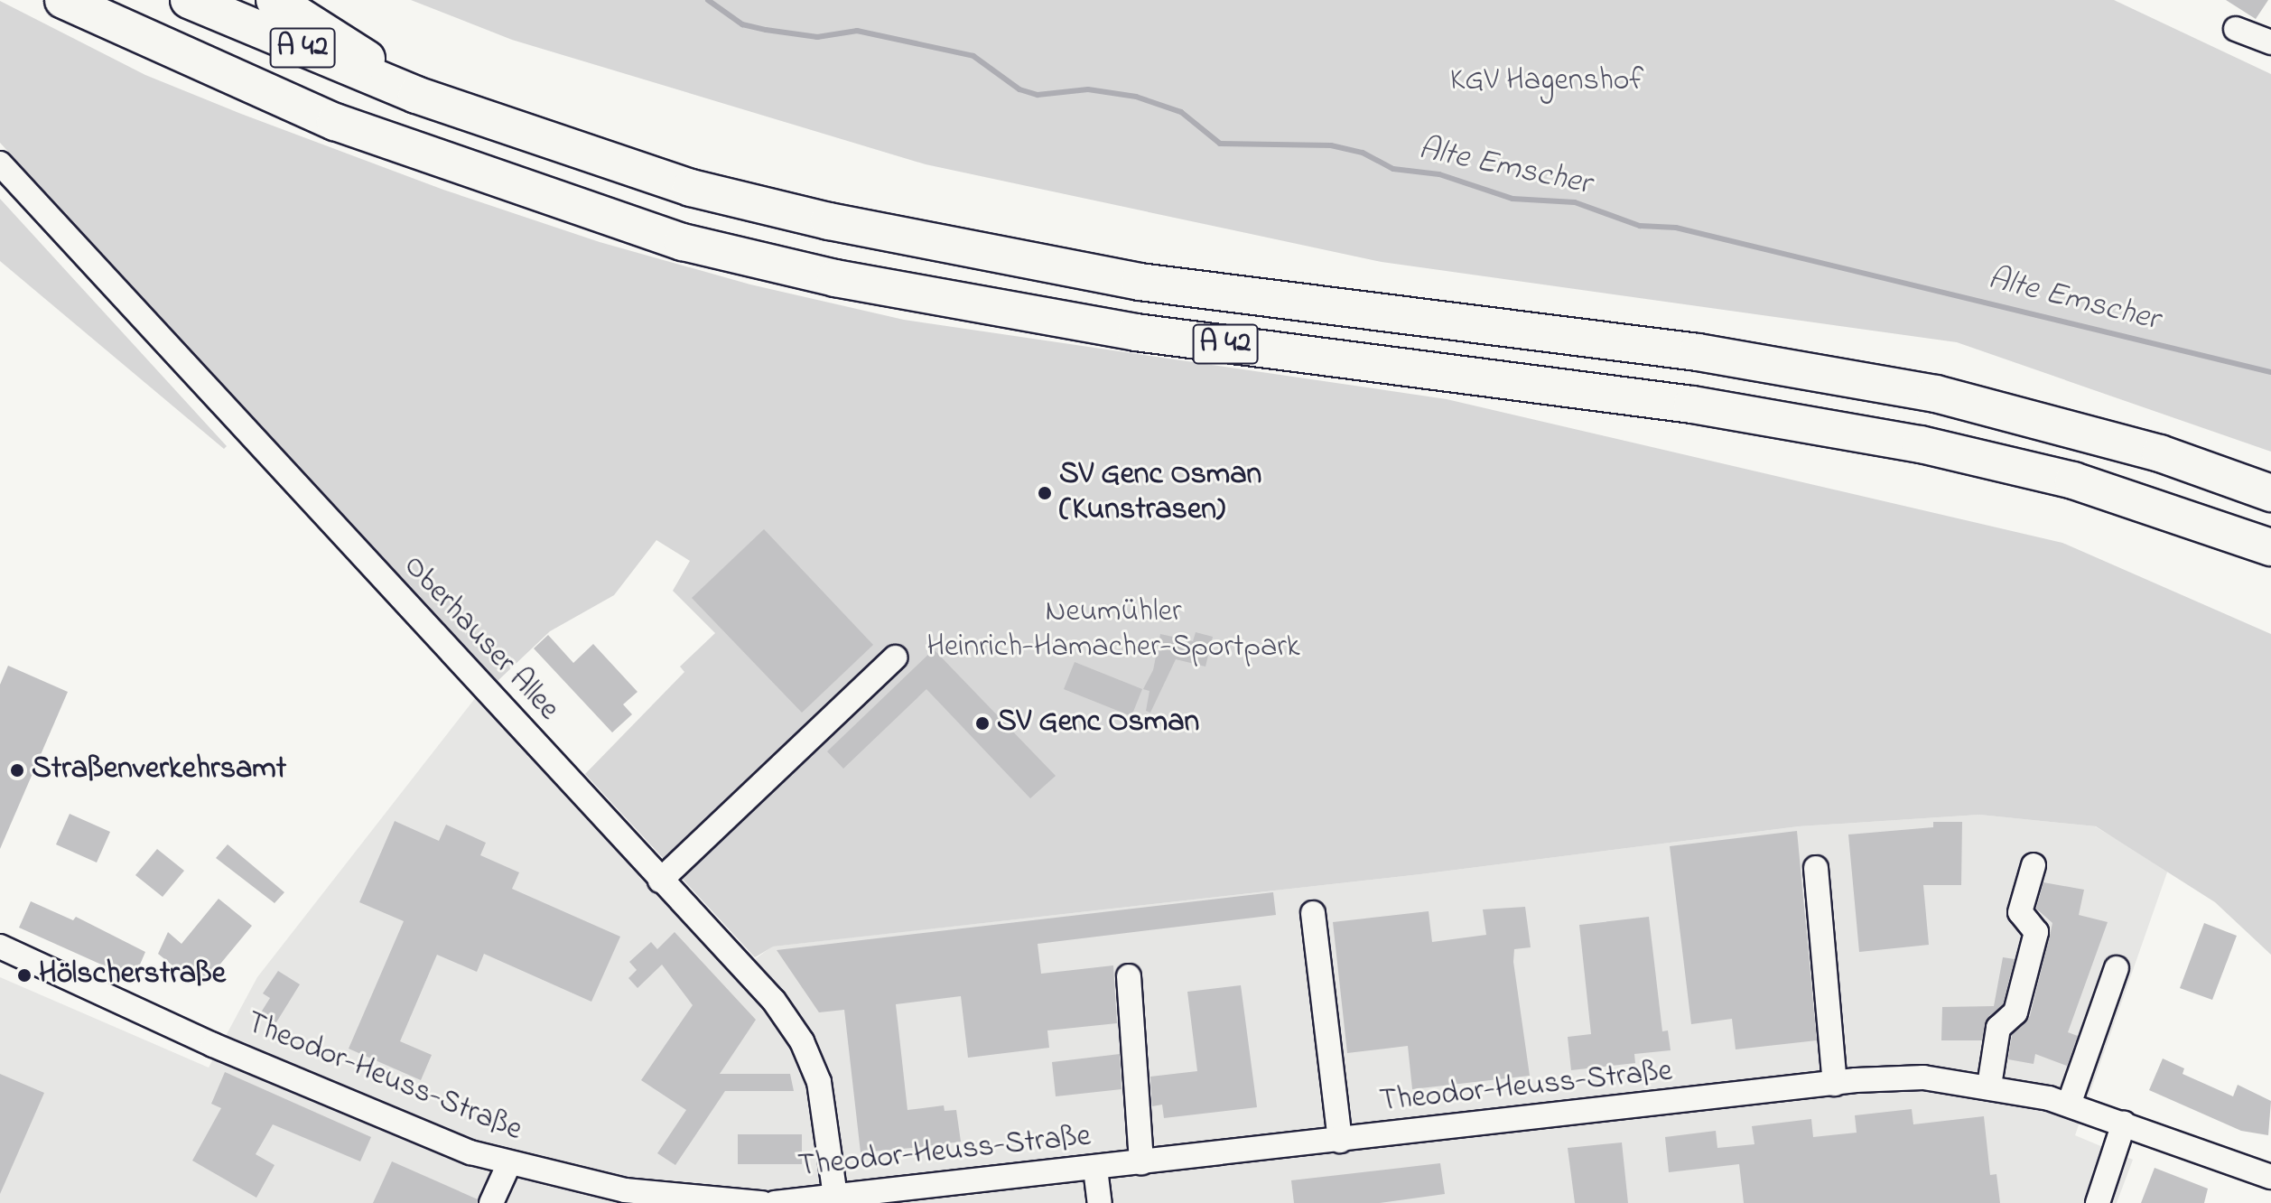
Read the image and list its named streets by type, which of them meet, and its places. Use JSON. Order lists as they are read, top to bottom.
{
  "streets": {
    "highway": ["A 42"],
    "street": ["Oberhauser Allee", "Theodor-Heuss-Straße"]
  },
  "crossings": [
    ["Oberhauser Allee", "Theodor-Heuss-Straße"]
  ],
  "water": ["Alte Emscher"],
  "parks": ["KGV Hagenshof", "Neumühler Heinrich-Hamacher-Sportpark"],
  "places": [
    "SV Genc Osman (Kunstrasen)",
    "SV Genc Osman",
    "Straßenverkehrsamt",
    "Hölscherstraße"
  ]
}
